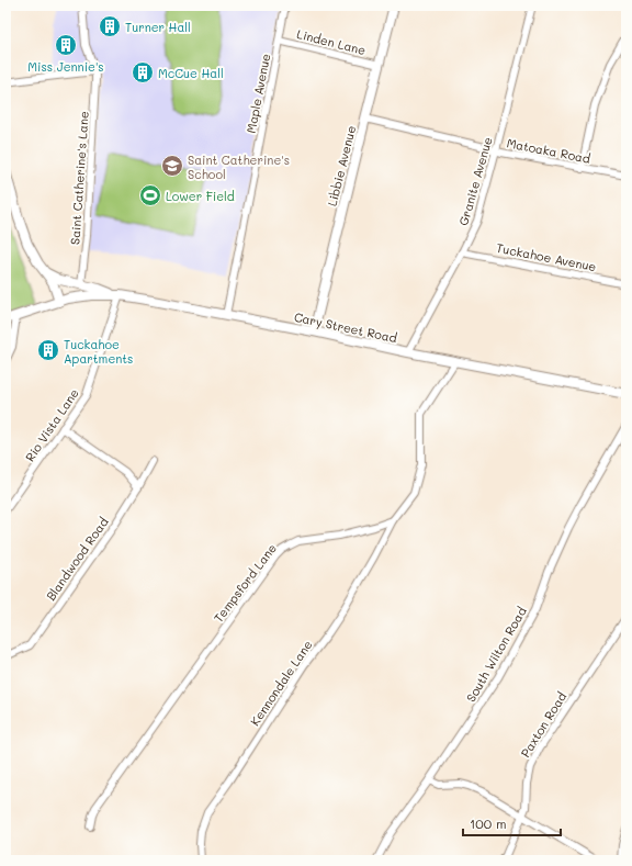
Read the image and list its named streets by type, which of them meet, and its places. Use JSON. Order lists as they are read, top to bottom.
{
  "streets": {
    "main road": ["Libbie Avenue", "Cary Street Road"],
    "street": [
      "Linden Lane",
      "Maple Avenue",
      "Matoaka Road",
      "Saint Catherine's Lane",
      "Granite Avenue",
      "Tuckahoe Avenue",
      "Rio Vista Lane",
      "Blandwood Road",
      "Tempsford Lane",
      "South Wilton Road",
      "Kennondale Lane",
      "Paxton Road"
    ]
  },
  "crossings": [
    ["Linden Lane", "Maple Avenue"],
    ["Linden Lane", "Libbie Avenue"],
    ["Maple Avenue", "Cary Street Road"],
    ["Matoaka Road", "Libbie Avenue"],
    ["Matoaka Road", "Granite Avenue"],
    ["Libbie Avenue", "Cary Street Road"],
    ["Granite Avenue", "Tuckahoe Avenue"],
    ["Granite Avenue", "Cary Street Road"],
    ["Cary Street Road", "Rio Vista Lane"],
    ["Tempsford Lane", "Kennondale Lane"]
  ],
  "places": {
    "building": [
      "Turner Hall",
      "Miss Jennie's",
      "McCue Hall",
      "Tuckahoe Apartments"
    ],
    "school or university": ["Saint Catherine's School"],
    "sports": ["Lower Field"]
  },
  "scale_bar": "100 m"
}
